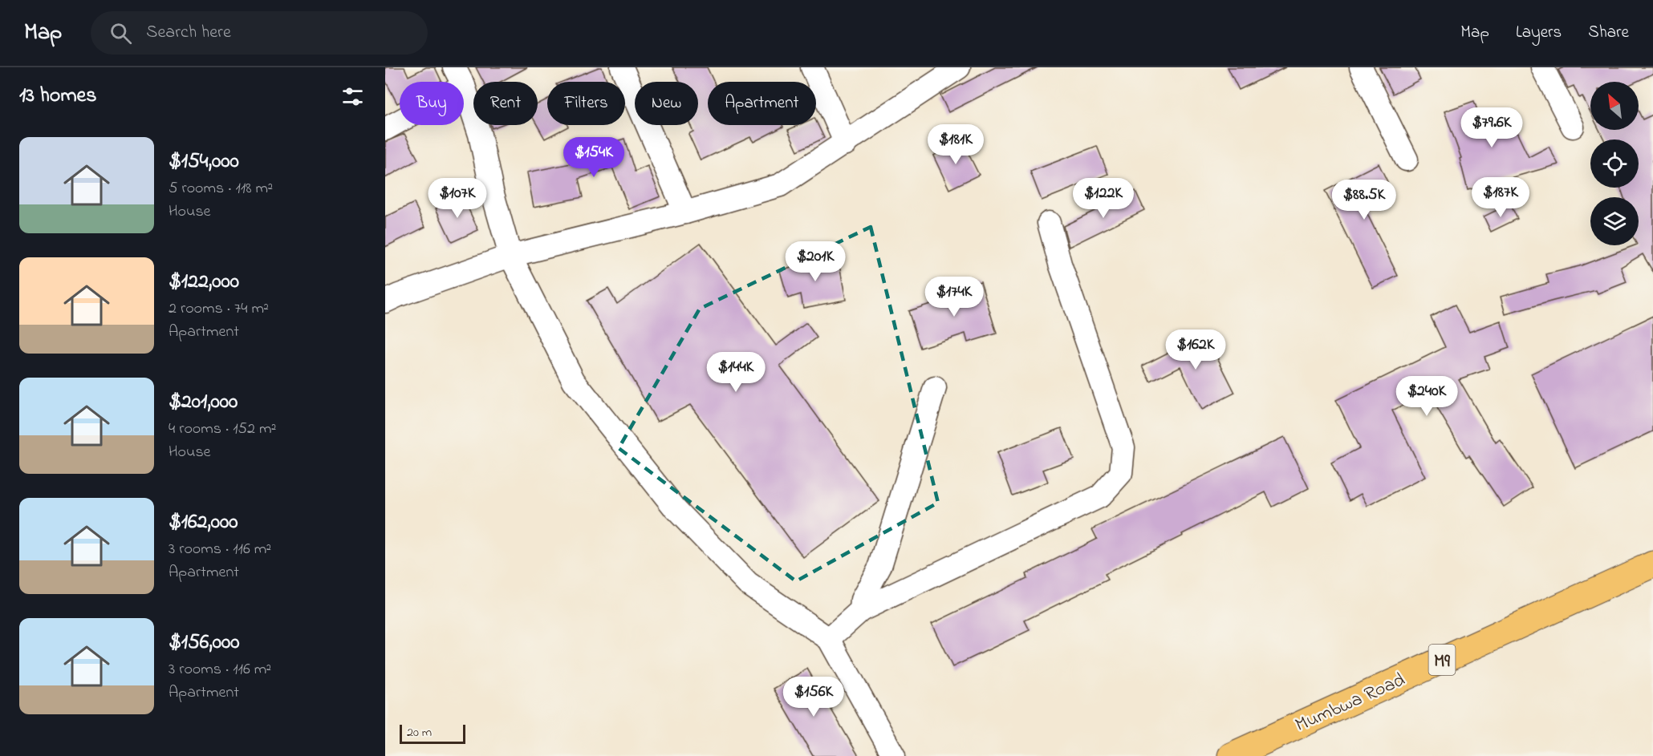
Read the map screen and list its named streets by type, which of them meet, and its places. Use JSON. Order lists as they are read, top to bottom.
{
  "streets": {
    "main road": ["M9", "Mumbwa Road"]
  },
  "scale_bar": "20 m",
  "north": "top left",
  "page": {
    "header": "Map",
    "search": "Search here",
    "nav": ["Map", "Layers", "Share"],
    "heading": "13 homes",
    "chip": [
      "Buy",
      "Rent",
      "Filters",
      "New",
      "Apartment"
    ],
    "price": [
      "$79.6K",
      "$181K",
      "$154K",
      "$187K",
      "$107K",
      "$122K",
      "$88.5K",
      "$201K",
      "$174K",
      "$162K",
      "$144K",
      "$240K",
      "$156K"
    ],
    "list": [
      {
        "name": "$154,000",
        "note": "5 rooms · 118 m² · House"
      },
      {
        "name": "$122,000",
        "note": "2 rooms · 74 m² · Apartment"
      },
      {
        "name": "$201,000",
        "note": "4 rooms · 152 m² · House"
      },
      {
        "name": "$162,000",
        "note": "3 rooms · 116 m² · Apartment"
      },
      {
        "name": "$156,000",
        "note": "3 rooms · 116 m² · Apartment"
      }
    ],
    "scale": "20 m"
  }
}
